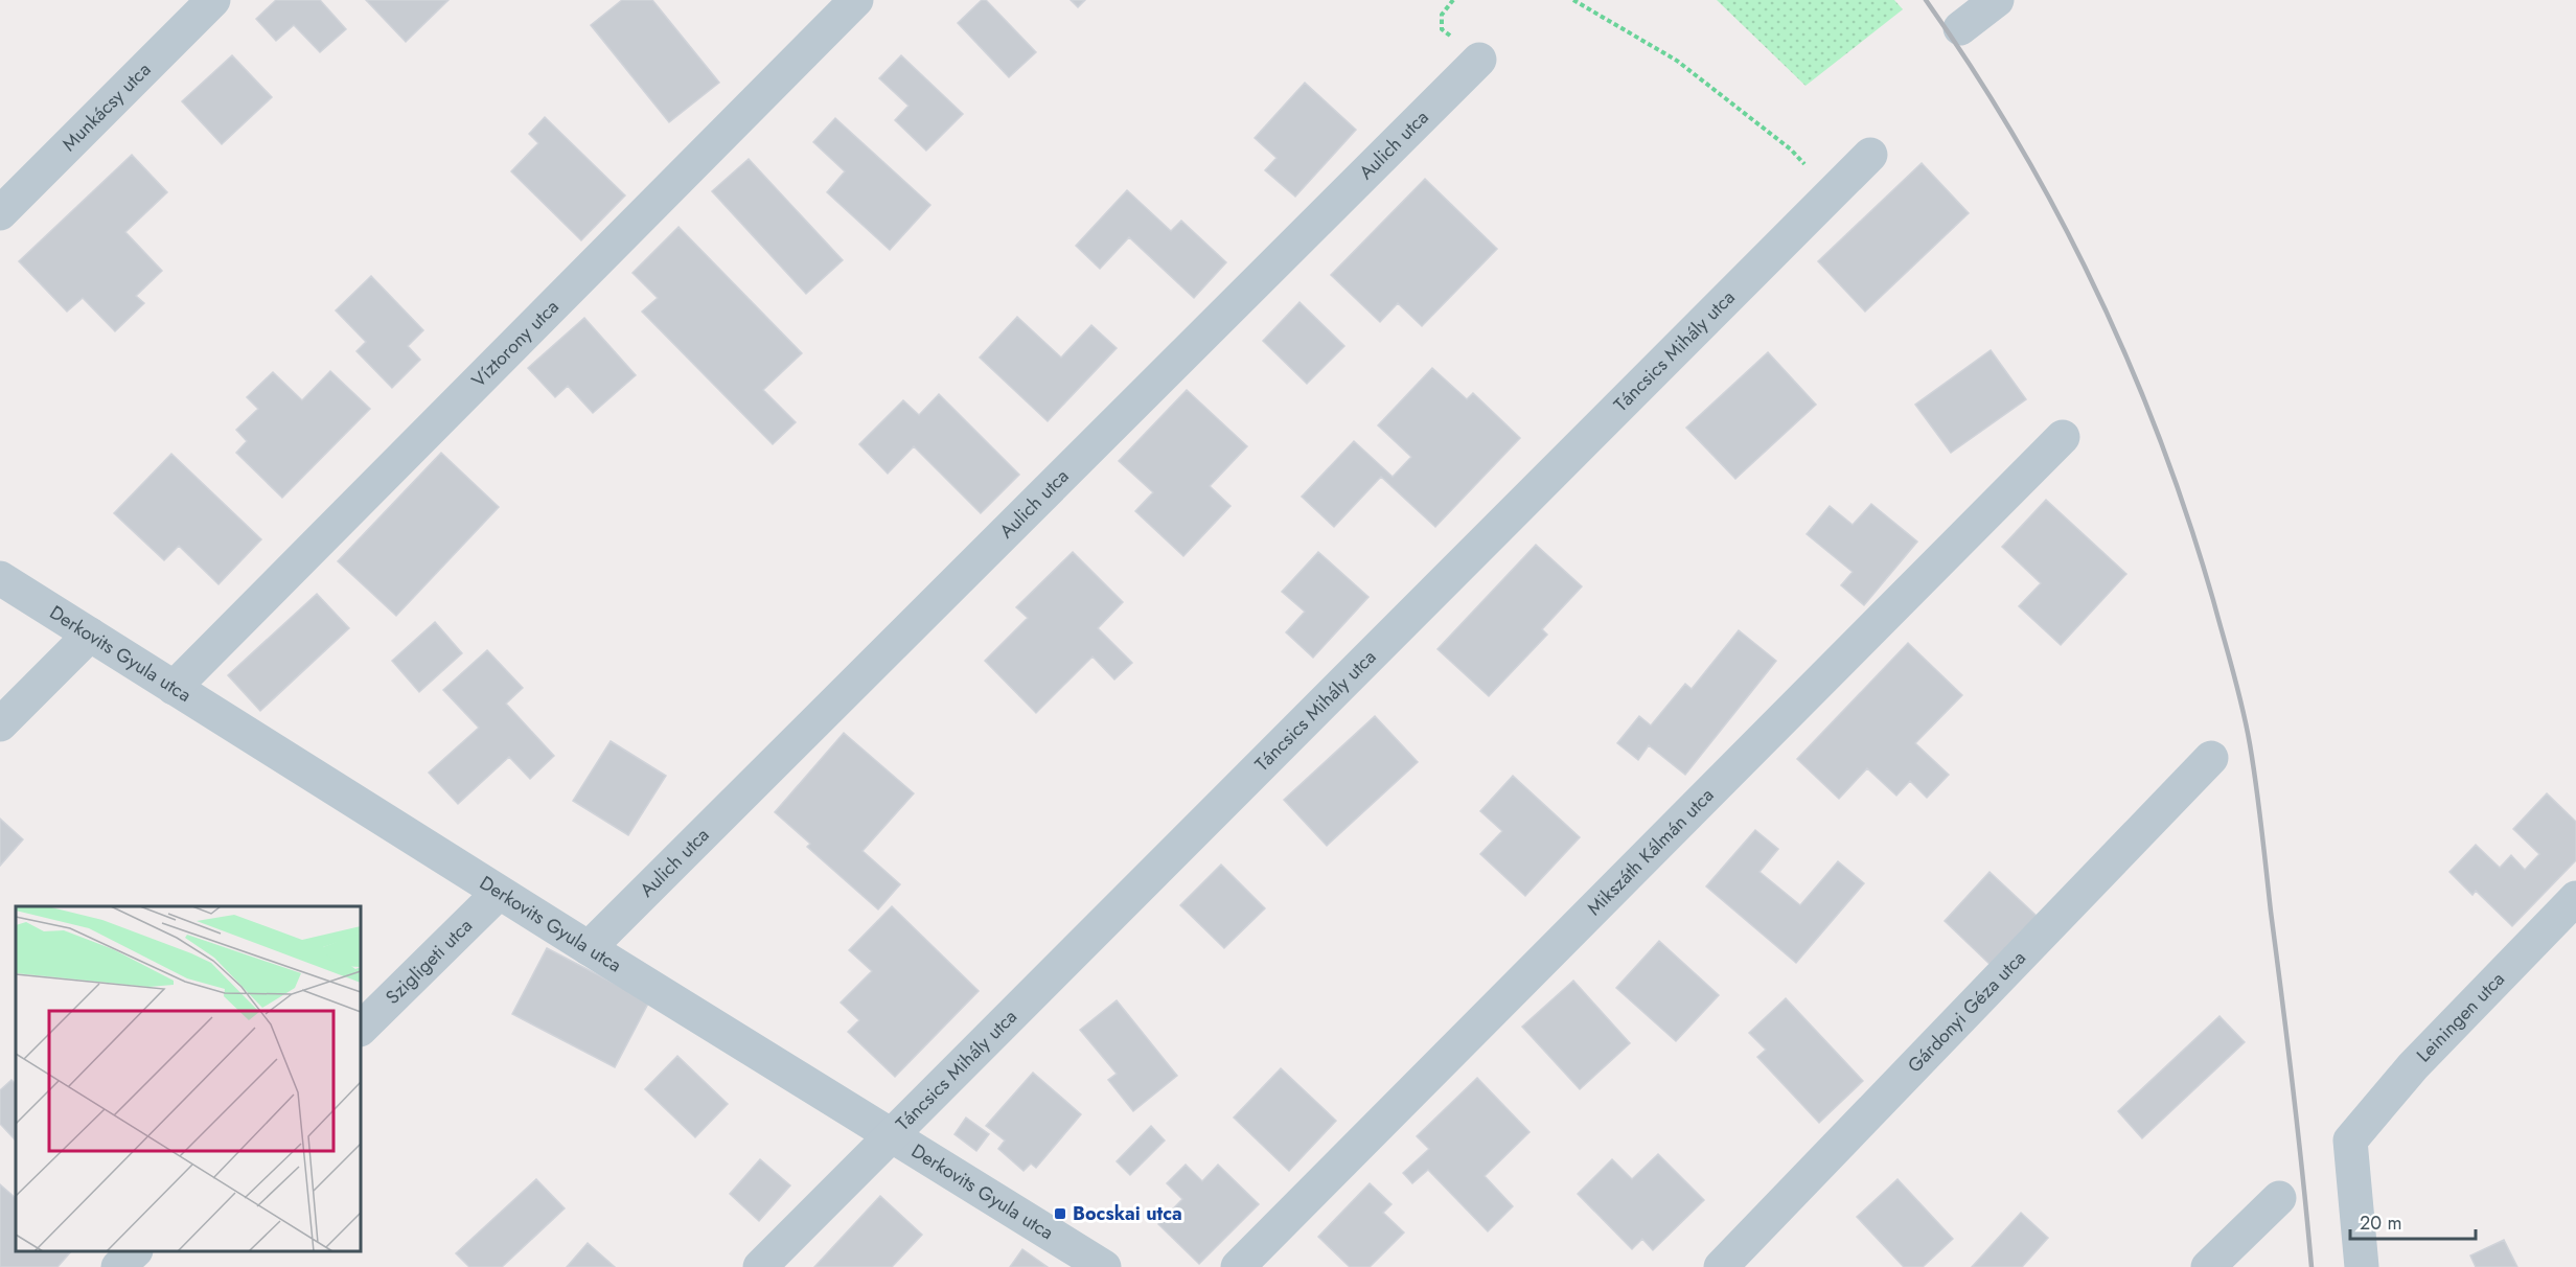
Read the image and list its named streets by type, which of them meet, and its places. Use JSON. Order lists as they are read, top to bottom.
{
  "streets": {
    "street": [
      "Munkácsy utca",
      "Aulich utca",
      "Víztorony utca",
      "Táncsics Mihály utca",
      "Derkovits Gyula utca",
      "Mikszáth Kálmán utca",
      "Szigligeti utca",
      "Gárdonyi Géza utca",
      "Leiningen utca"
    ]
  },
  "crossings": [
    ["Aulich utca", "Derkovits Gyula utca"],
    ["Víztorony utca", "Derkovits Gyula utca"],
    ["Táncsics Mihály utca", "Derkovits Gyula utca"],
    ["Derkovits Gyula utca", "Szigligeti utca"]
  ],
  "places": {
    "transit": ["Bocskai utca"]
  },
  "scale_bar": "20 m"
}
